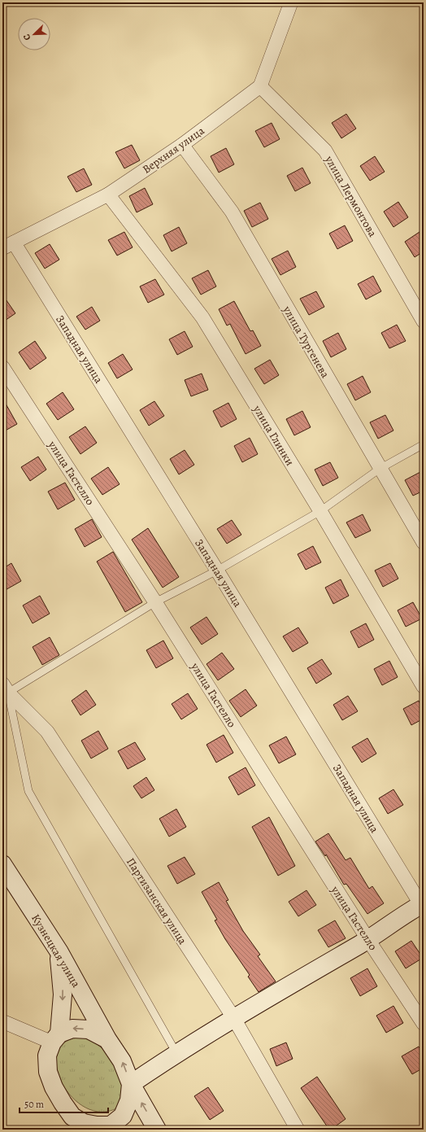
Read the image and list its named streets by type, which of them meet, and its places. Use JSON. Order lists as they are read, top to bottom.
{
  "streets": {
    "main road": ["Кузнецкая улица"],
    "street": [
      "Верхняя улица",
      "улица Лермонтова",
      "улица Тургенева",
      "Западная улица",
      "улица Глинки",
      "улица Гастелло",
      "Партизанская улица"
    ]
  },
  "crossings": [
    ["Верхняя улица", "улица Лермонтова"],
    ["Верхняя улица", "улица Тургенева"],
    ["Верхняя улица", "Западная улица"],
    ["Верхняя улица", "улица Глинки"]
  ],
  "scale_bar": "50 m",
  "north": "bottom left"
}
